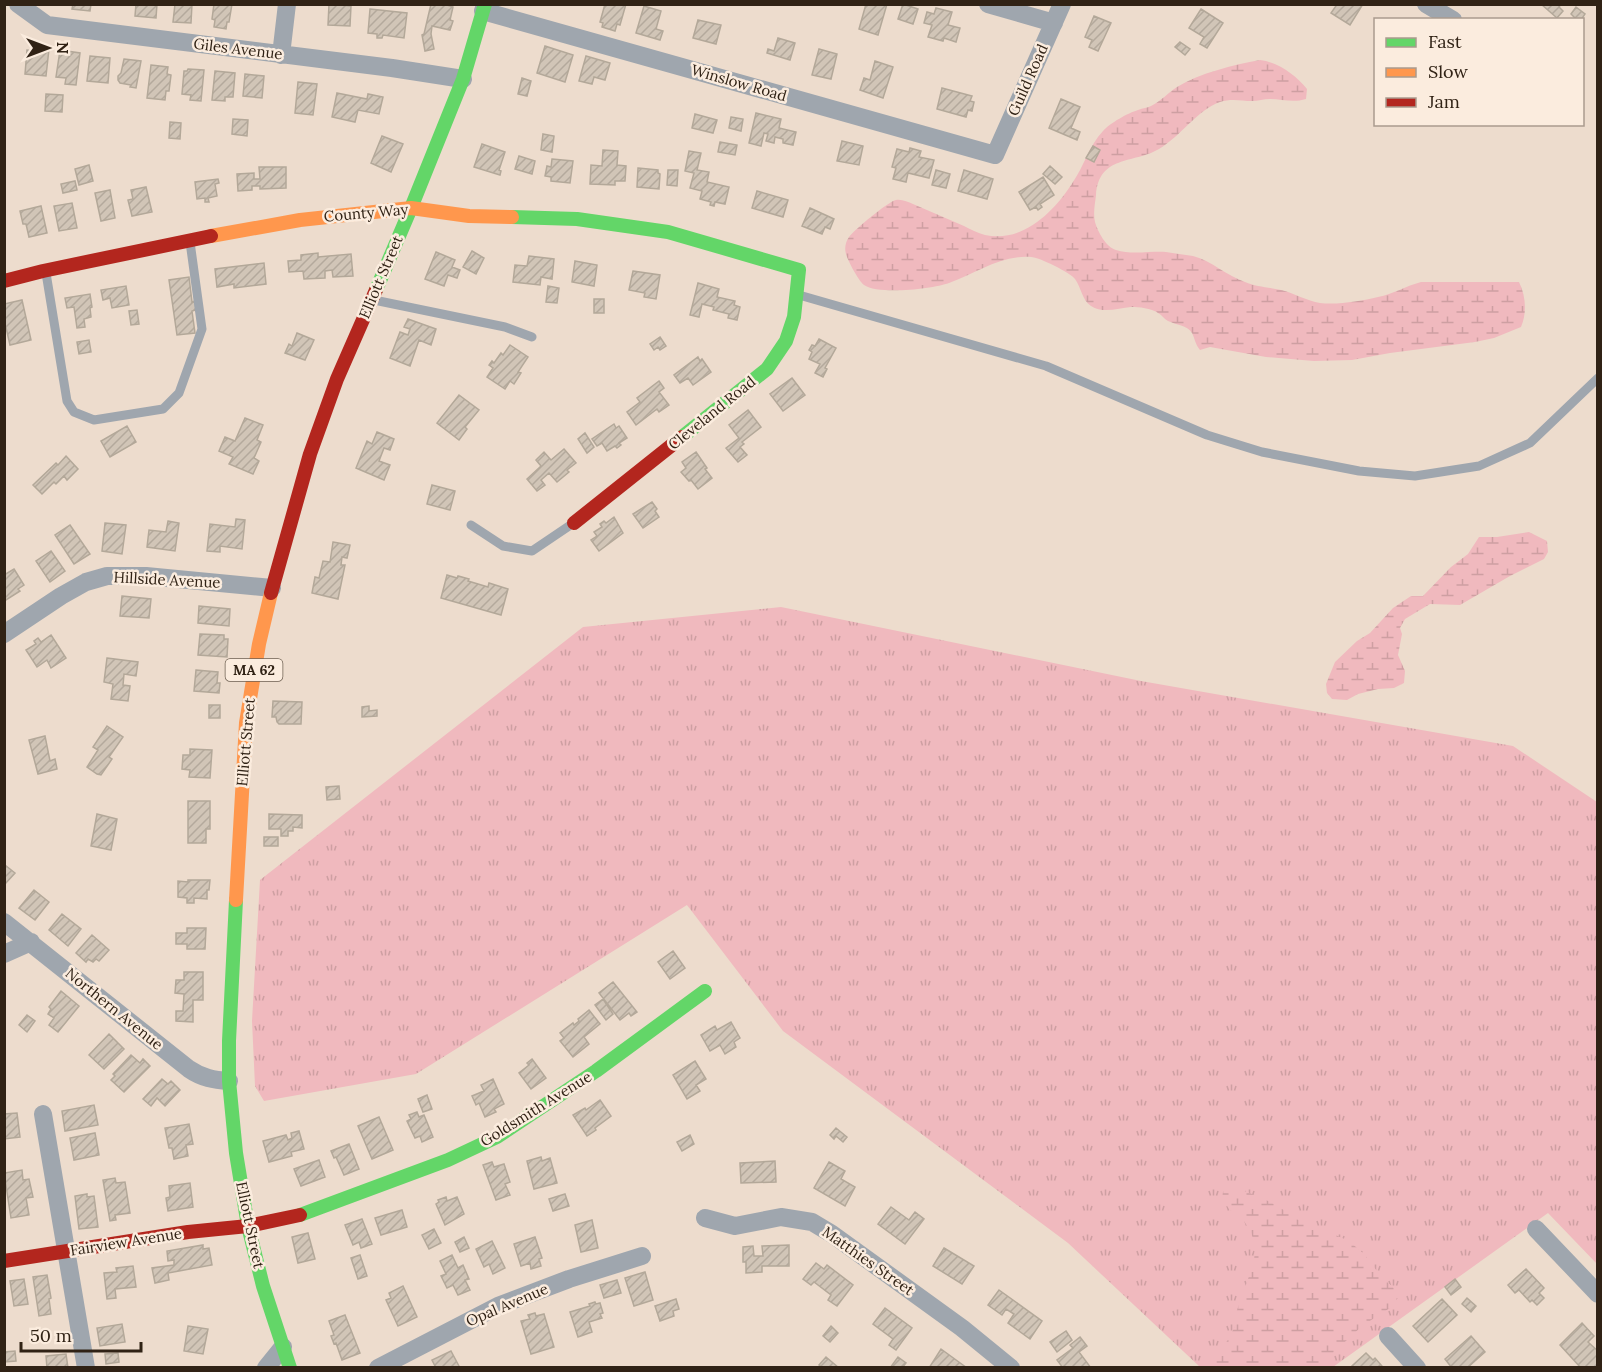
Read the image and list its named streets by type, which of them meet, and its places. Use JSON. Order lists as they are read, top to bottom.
{
  "streets": {
    "street": [
      "Giles Avenue",
      "Guild Road",
      "Winslow Road",
      "County Way",
      "Elliott Street",
      "Cleveland Road",
      "Hillside Avenue",
      "MA 62",
      "Northern Avenue",
      "Goldsmith Avenue",
      "Fairview Avenue",
      "Matthies Street",
      "Opal Avenue"
    ]
  },
  "crossings": [
    ["Giles Avenue", "Elliott Street"],
    ["Guild Road", "Winslow Road"],
    ["Winslow Road", "Elliott Street"],
    ["County Way", "Elliott Street"],
    ["County Way", "Cleveland Road"],
    ["Elliott Street", "Hillside Avenue"],
    ["Elliott Street", "Northern Avenue"],
    ["Elliott Street", "Goldsmith Avenue"],
    ["Elliott Street", "Fairview Avenue"],
    ["Goldsmith Avenue", "Fairview Avenue"]
  ],
  "legend": ["Fast", "Slow", "Jam"],
  "scale_bar": "50 m",
  "north": "right"
}
